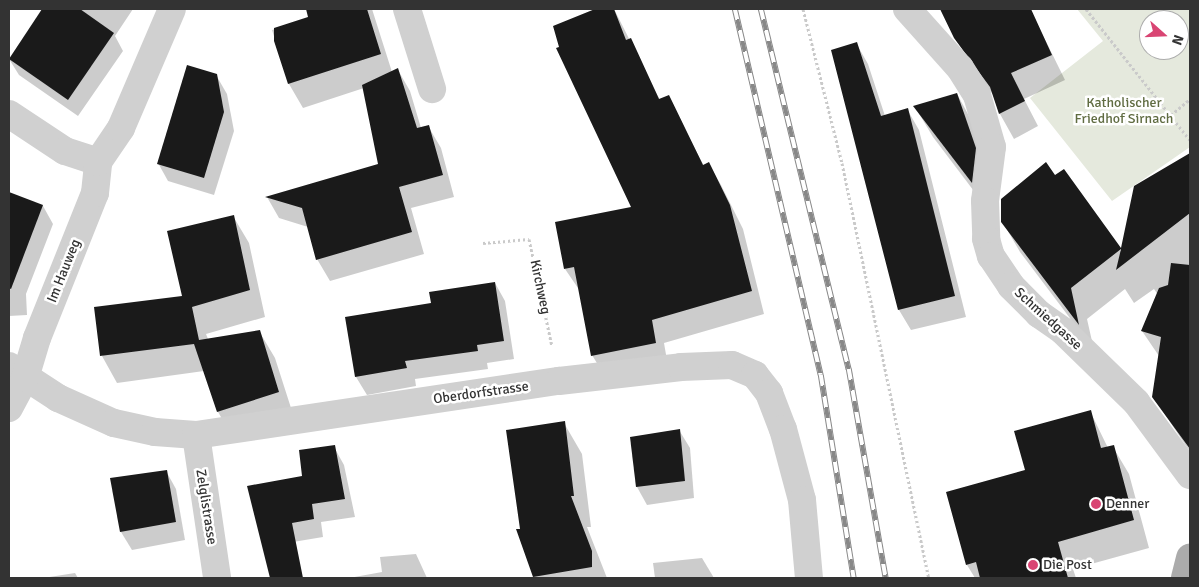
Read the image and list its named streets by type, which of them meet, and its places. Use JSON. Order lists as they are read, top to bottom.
{
  "streets": {
    "street": [
      "Im Hauweg",
      "Schmiedgasse",
      "Oberdorfstrasse",
      "Zelglistrasse"
    ],
    "path": ["Kirchweg"]
  },
  "crossings": [
    ["Im Hauweg", "Oberdorfstrasse"],
    ["Kirchweg", "Oberdorfstrasse"],
    ["Oberdorfstrasse", "Zelglistrasse"]
  ],
  "parks": ["Katholischer Friedhof Sirnach"],
  "places": ["Denner", "Die Post"],
  "north": "right"
}
